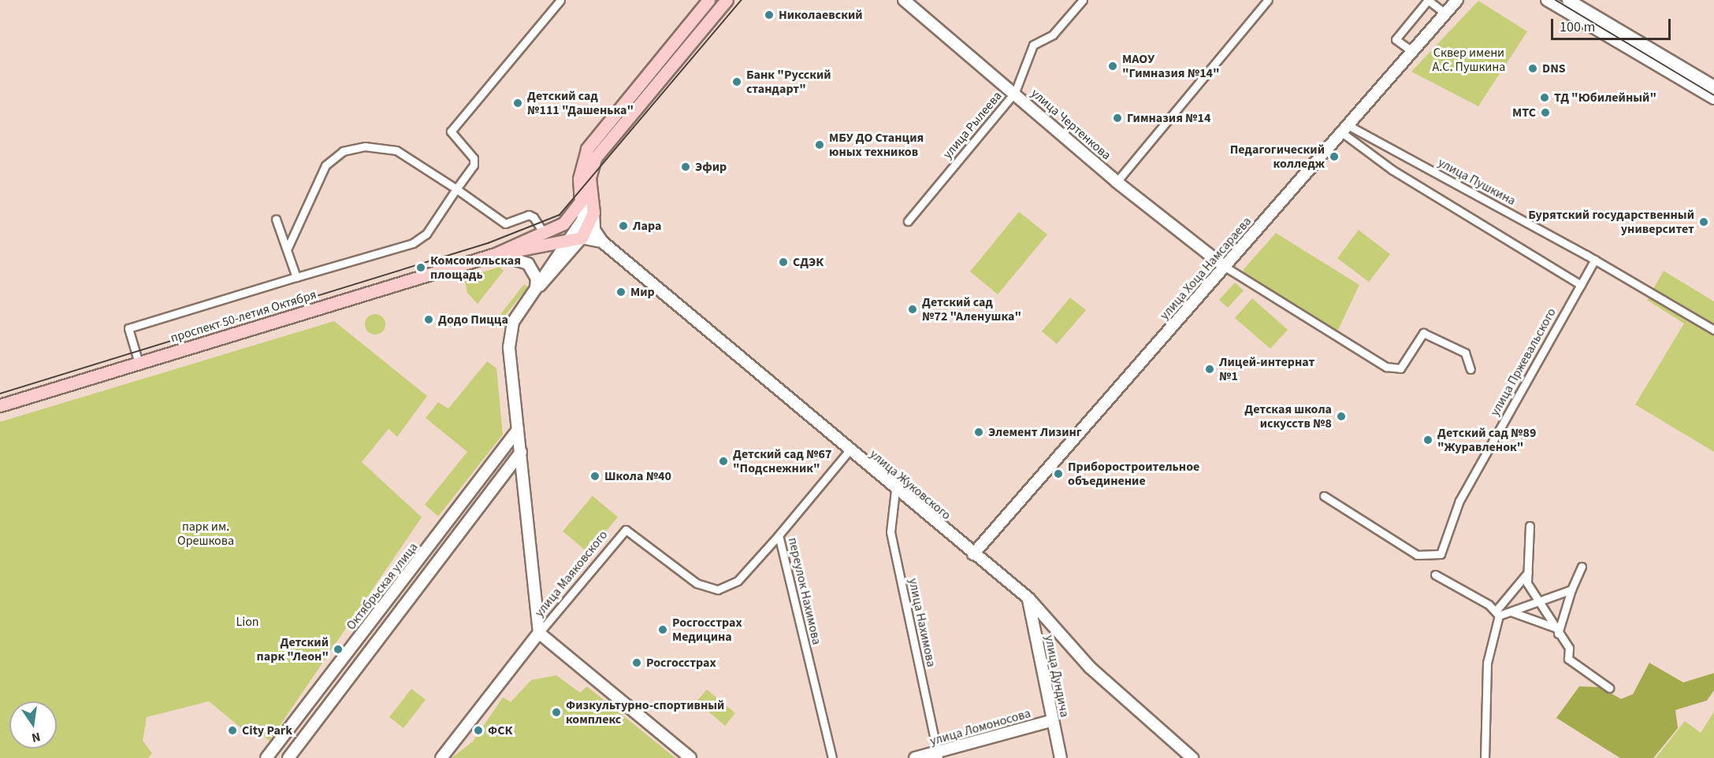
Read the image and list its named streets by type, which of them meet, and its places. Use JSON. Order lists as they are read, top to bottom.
{
  "streets": {
    "main road": ["проспект 50-летия Октября"],
    "street": [
      "улица Чертенкова",
      "улица Рылеева",
      "улица Пушкина",
      "улица Хоца Намсараева",
      "улица Пржевальского",
      "улица Жуковского",
      "улица Маяковского",
      "Октябрьская улица",
      "переулок Нахимова",
      "улица Нахимова",
      "улица Дундича",
      "улица Ломоносова"
    ]
  },
  "crossings": [
    ["улица Чертенкова", "улица Рылеева"],
    ["улица Чертенкова", "улица Хоца Намсараева"],
    ["улица Пушкина", "улица Хоца Намсараева"],
    ["улица Пушкина", "улица Пржевальского"],
    ["улица Хоца Намсараева", "улица Жуковского"],
    ["улица Жуковского", "переулок Нахимова"],
    ["улица Жуковского", "улица Нахимова"],
    ["улица Жуковского", "улица Дундича"],
    ["улица Маяковского", "переулок Нахимова"],
    ["улица Нахимова", "улица Ломоносова"],
    ["улица Дундича", "улица Ломоносова"]
  ],
  "parks": ["Сквер имени А.С. Пушкина", "парк им. Орешкова", "Lion"],
  "places": [
    "Николаевский",
    "МАОУ \"Гимназия №14\"",
    "DNS",
    "Банк \"Русский стандарт\"",
    "ТД \"Юбилейный\"",
    "Детский сад №111 \"Дашенька\"",
    "МТС",
    "Гимназия №14",
    "МБУ ДО Станция юных техников",
    "Педагогический колледж",
    "Эфир",
    "Бурятский государственный университет",
    "Лара",
    "СДЭК",
    "Комсомольская площадь",
    "Мир",
    "Детский сад №72 \"Аленушка\"",
    "Додо Пицца",
    "Лицей-интернат №1",
    "Детская школа искусств №8",
    "Элемент Лизинг",
    "Детский сад №89 \"Журавленок\"",
    "Детский сад №67 \"Подснежник\"",
    "Приборостроительное объединение",
    "Школа №40",
    "Росгосстрах Медицина",
    "Детский парк \"Леон\"",
    "Росгосстрах",
    "Физкультурно-спортивный комплекс",
    "City Park",
    "ФСК"
  ],
  "scale_bar": "100 m",
  "north": "bottom"
}
